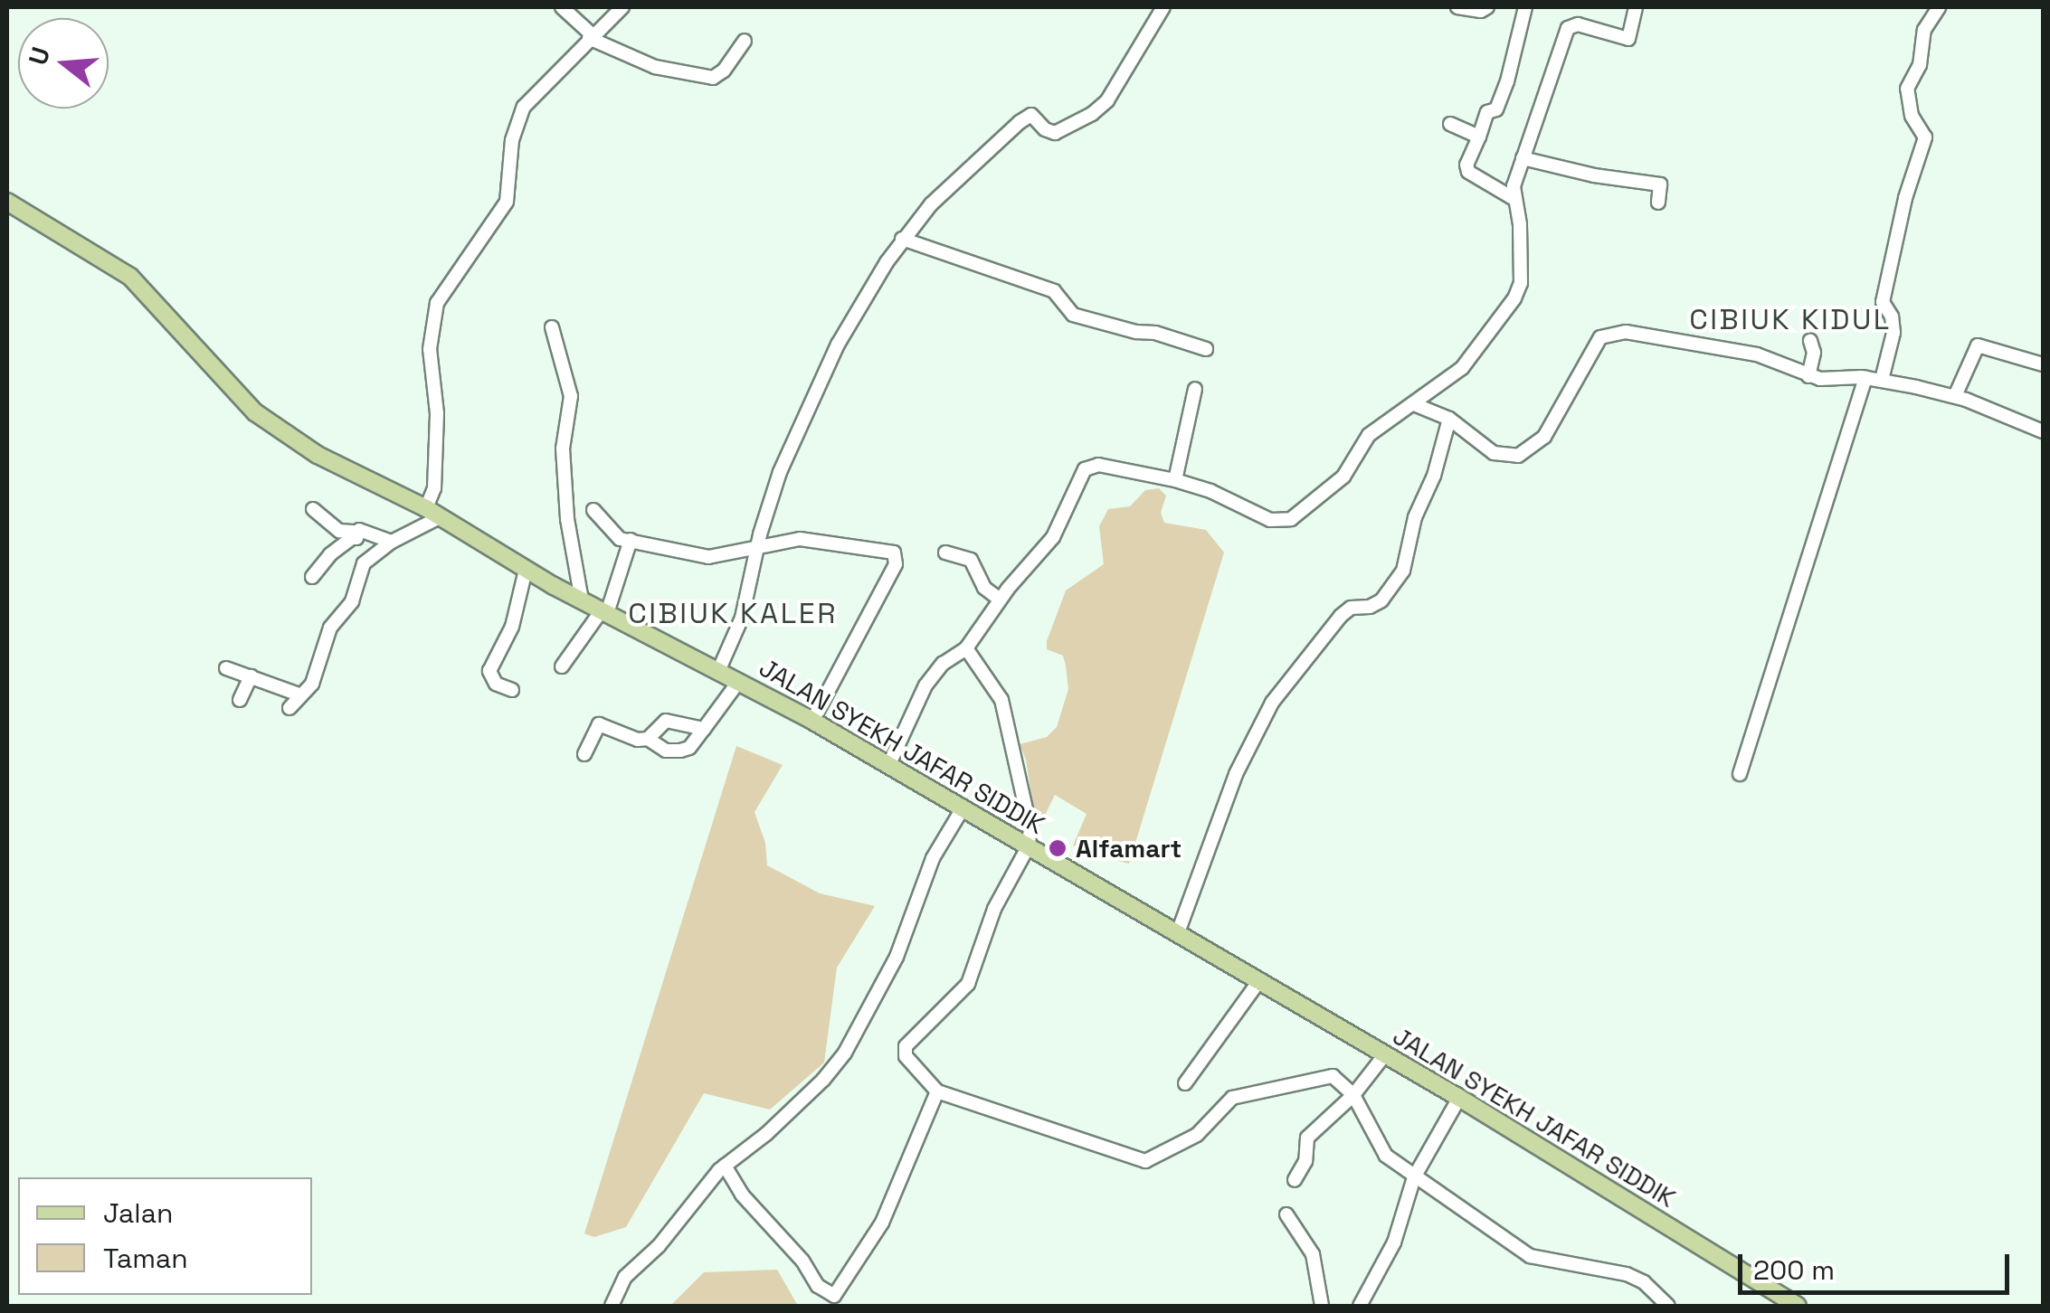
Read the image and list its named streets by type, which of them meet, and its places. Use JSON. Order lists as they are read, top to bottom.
{
  "streets": {
    "main road": ["JALAN SYEKH JAFAR SIDDIK"]
  },
  "districts": ["CIBIUK KIDUL", "CIBIUK KALER"],
  "places": ["Alfamart"],
  "legend": ["Jalan", "Taman"],
  "scale_bar": "200 m",
  "north": "left"
}
